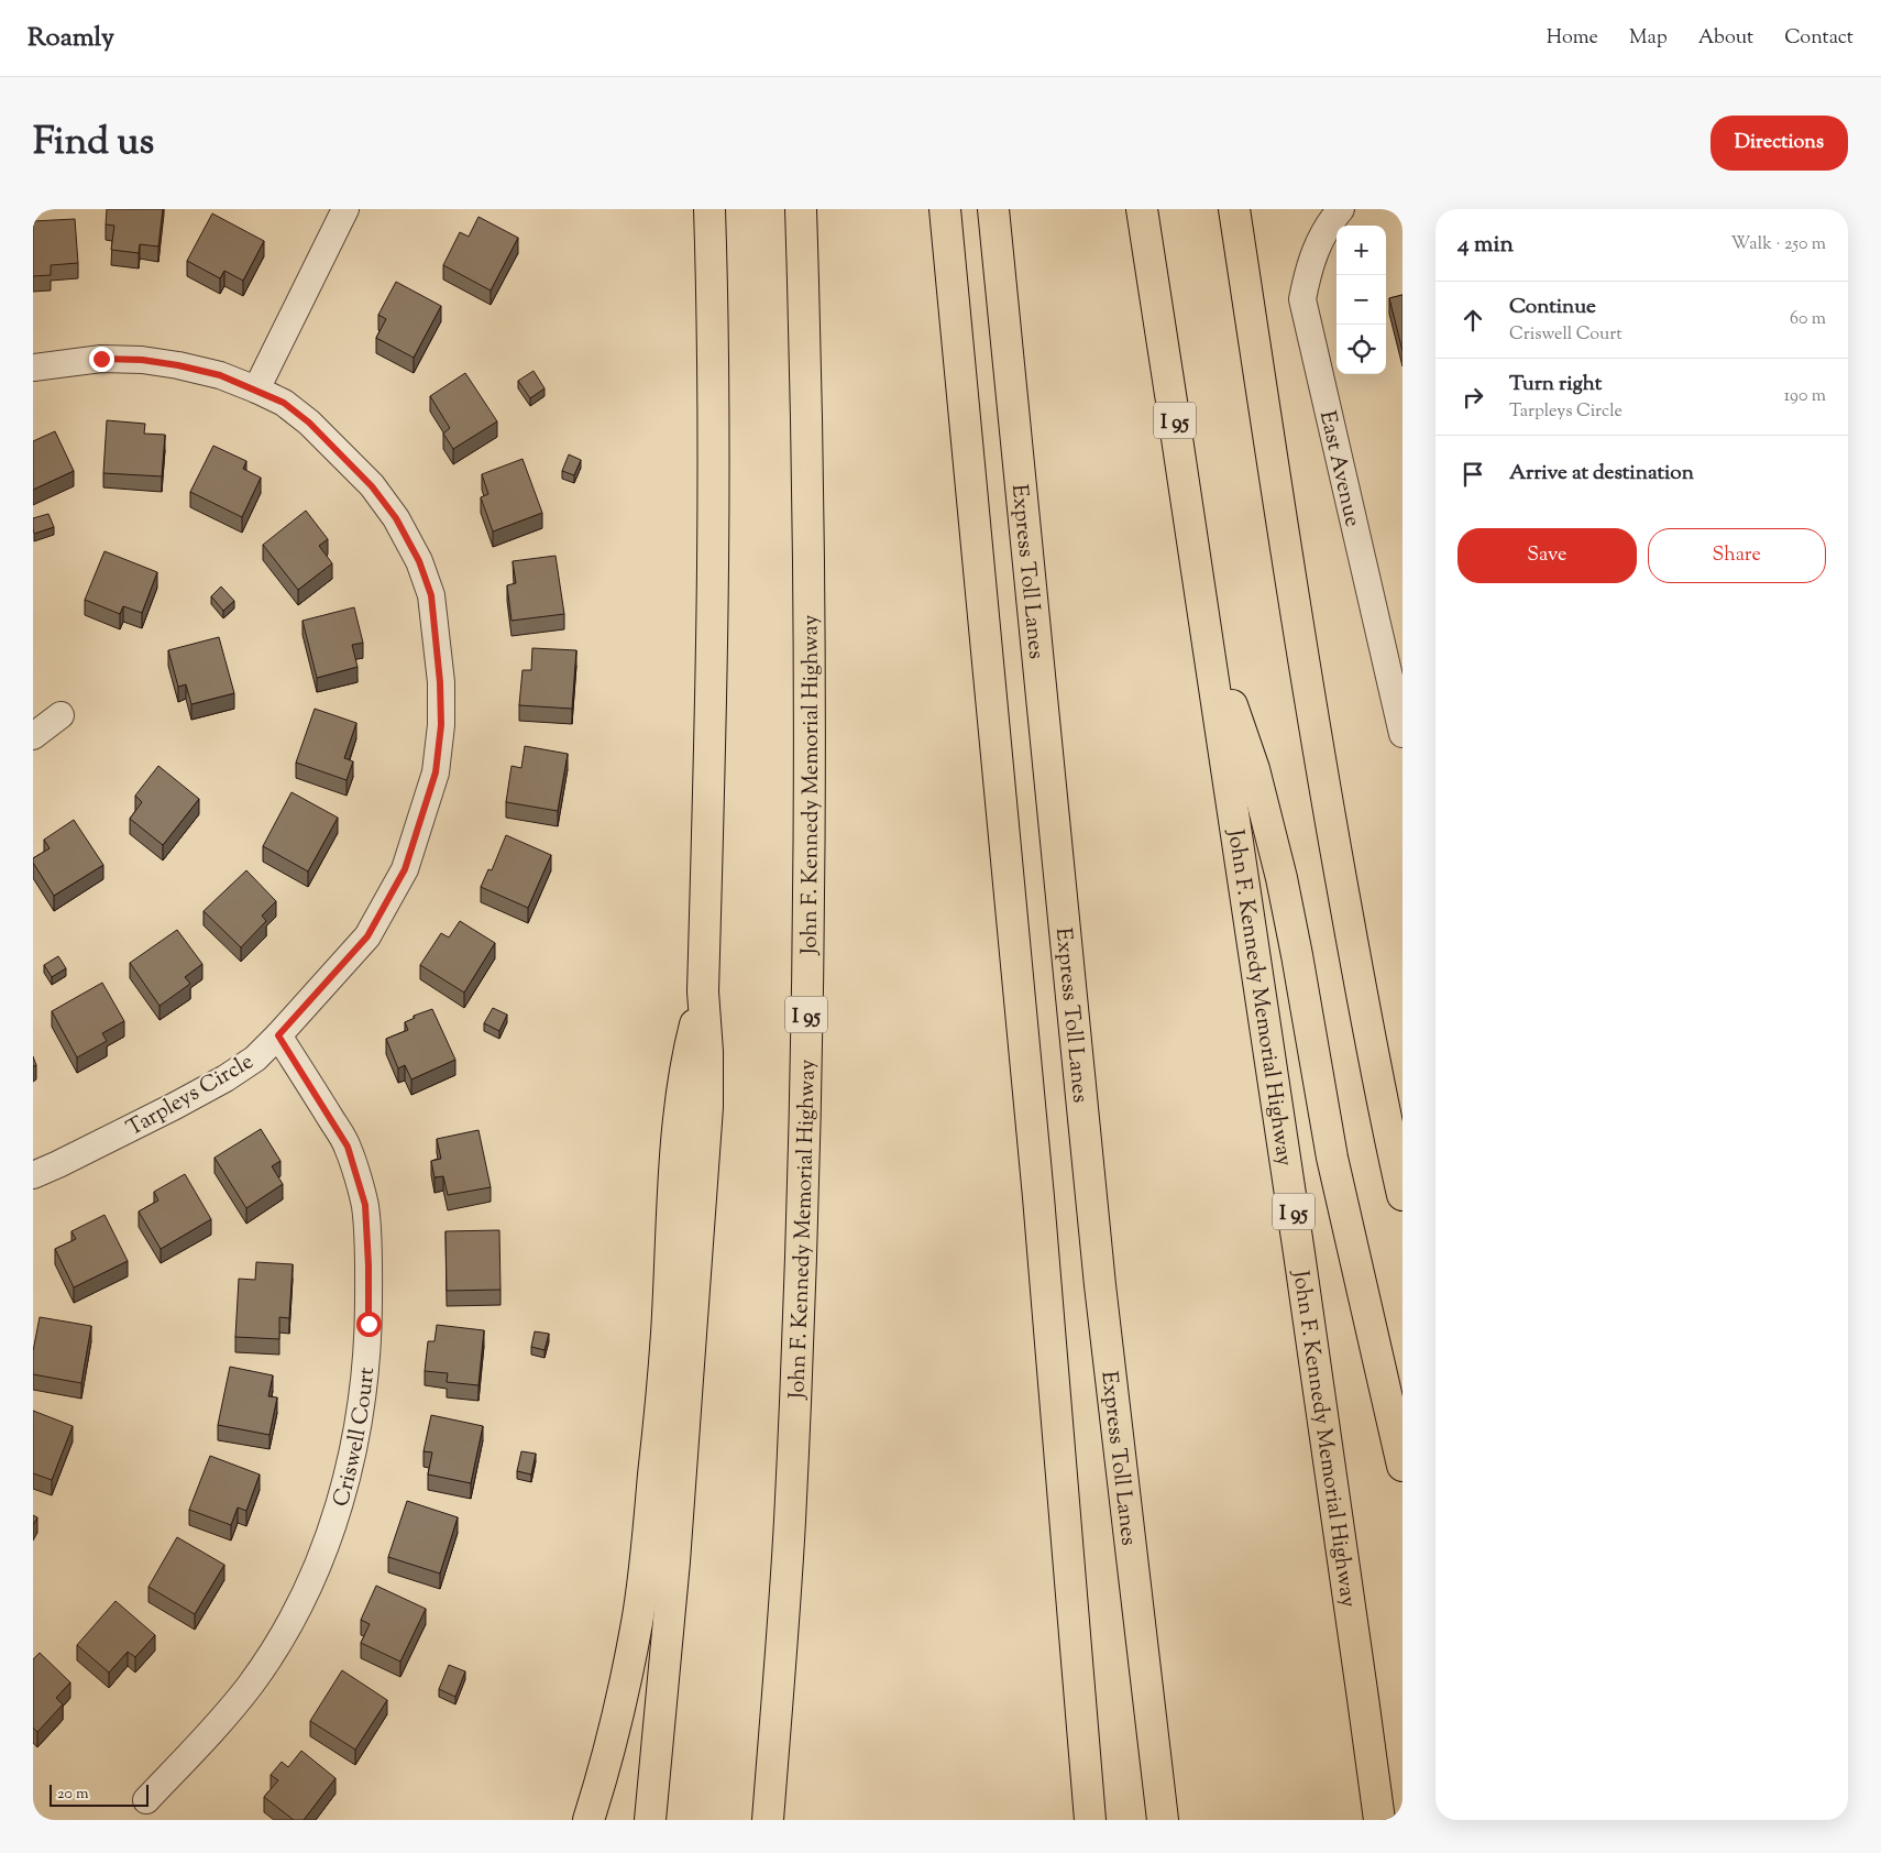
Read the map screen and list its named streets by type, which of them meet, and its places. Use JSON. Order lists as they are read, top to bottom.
{
  "streets": {
    "highway": ["I 95", "Express Toll Lanes", "John F. Kennedy Memorial Highway"],
    "street": ["East Avenue", "Tarpleys Circle", "Criswell Court"]
  },
  "crossings": [
    ["Tarpleys Circle", "Criswell Court"]
  ],
  "scale_bar": "20 m",
  "page": {
    "header": "Roamly",
    "nav": [
      "Home",
      "Map",
      "About",
      "Contact"
    ],
    "title": "Find us",
    "buttons": [
      "Directions",
      ["Save", "Share"]
    ],
    "heading": ["4 min", "Walk · 250 m"],
    "map_buttons": ["+", "−"],
    "list": [
      ["Continue", "Criswell Court", "60 m"],
      ["Turn right", "Tarpleys Circle", "190 m"],
      "Arrive at destination"
    ],
    "scale": "20 m"
  }
}
